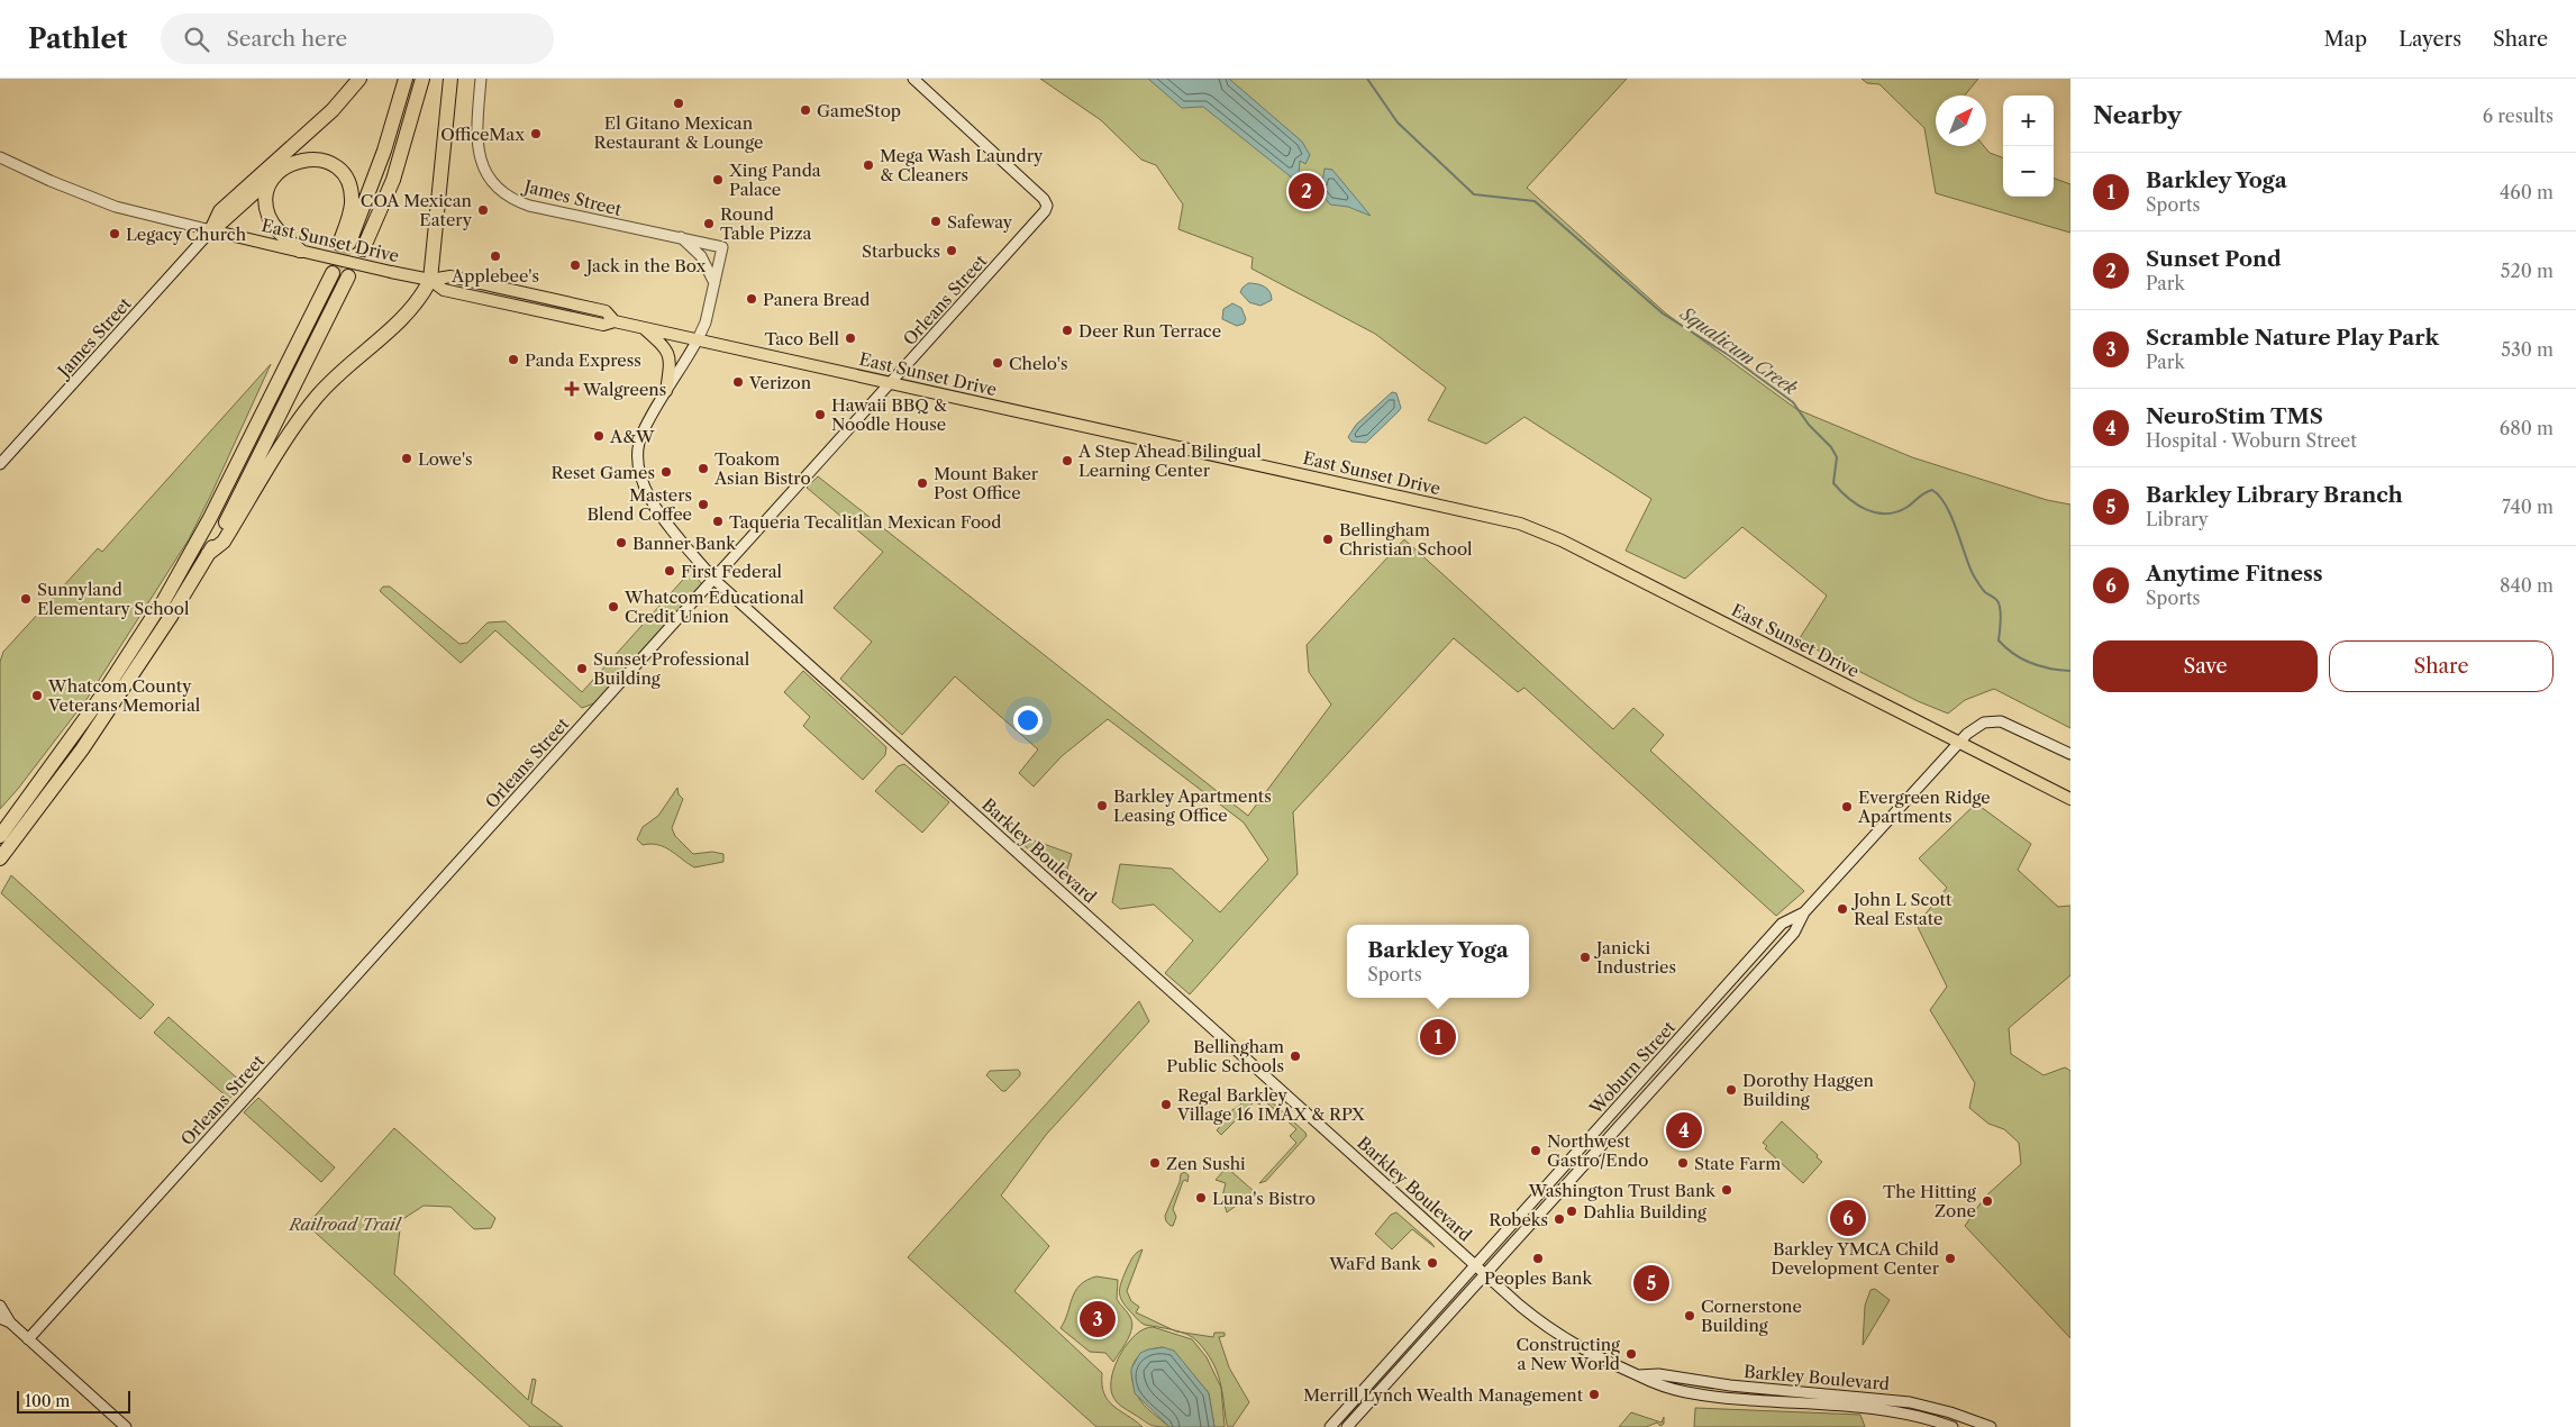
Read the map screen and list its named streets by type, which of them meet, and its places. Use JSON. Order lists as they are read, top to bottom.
{
  "streets": {
    "main road": [
      "James Street",
      "East Sunset Drive",
      "Orleans Street",
      "Barkley Boulevard",
      "Woburn Street"
    ]
  },
  "crossings": [
    ["James Street", "East Sunset Drive"],
    ["James Street", "Barkley Boulevard"],
    ["East Sunset Drive", "Orleans Street"],
    ["East Sunset Drive", "Barkley Boulevard"],
    ["East Sunset Drive", "Woburn Street"],
    ["Orleans Street", "Barkley Boulevard"],
    ["Barkley Boulevard", "Woburn Street"]
  ],
  "water": ["Squalicum Creek"],
  "parks": ["Railroad Trail"],
  "places": {
    "other": [
      "El Gitano Mexican Restaurant & Lounge",
      "GameStop",
      "OfficeMax",
      "Mega Wash Laundry & Cleaners",
      "Xing Panda Palace",
      "COA Mexican Eatery",
      "Safeway",
      "Round Table Pizza",
      "Legacy Church",
      "Starbucks",
      "Applebee's",
      "Jack in the Box",
      "Panera Bread",
      "Deer Run Terrace",
      "Taco Bell",
      "Panda Express",
      "Chelo's",
      "Verizon",
      "Hawaii BBQ & Noodle House",
      "A&W",
      "Lowe's",
      "A Step Ahead Bilingual Learning Center",
      "Toakom Asian Bistro",
      "Reset Games",
      "Mount Baker Post Office",
      "Masters Blend Coffee",
      "Taqueria Tecalitlan Mexican Food",
      "Bellingham Christian School",
      "Banner Bank",
      "First Federal",
      "Sunnyland Elementary School",
      "Whatcom Educational Credit Union",
      "Sunset Professional Building",
      "Whatcom County Veterans Memorial",
      "Barkley Apartments Leasing Office",
      "Evergreen Ridge Apartments",
      "John L Scott Real Estate",
      "Janicki Industries",
      "Bellingham Public Schools",
      "Dorothy Haggen Building",
      "Regal Barkley Village 16 IMAX & RPX",
      "Northwest Gastro/Endo",
      "Zen Sushi",
      "State Farm",
      "Washington Trust Bank",
      "Luna's Bistro",
      "The Hitting Zone",
      "Dahlia Building",
      "Robeks",
      "Peoples Bank",
      "Barkley YMCA Child Development Center",
      "WaFd Bank",
      "Cornerstone Building",
      "Constructing a New World",
      "Merrill Lynch Wealth Management"
    ],
    "health": ["Walgreens"]
  },
  "scale_bar": "100 m",
  "north": "top right",
  "page": {
    "header": "Pathlet",
    "search": "Search here",
    "nav": ["Map", "Layers", "Share"],
    "heading": ["Nearby", "6 results"],
    "map_buttons": ["+", "−"],
    "list": [
      {
        "mark": "1",
        "name": "Barkley Yoga",
        "note": "Sports",
        "value": "460 m"
      },
      {
        "mark": "2",
        "name": "Sunset Pond",
        "note": "Park",
        "value": "520 m"
      },
      {
        "mark": "3",
        "name": "Scramble Nature Play Park",
        "note": "Park",
        "value": "530 m"
      },
      {
        "mark": "4",
        "name": "NeuroStim TMS",
        "note": "Hospital · Woburn Street",
        "value": "680 m"
      },
      {
        "mark": "5",
        "name": "Barkley Library Branch",
        "note": "Library",
        "value": "740 m"
      },
      {
        "mark": "6",
        "name": "Anytime Fitness",
        "note": "Sports",
        "value": "840 m"
      }
    ],
    "pins": [
      "2",
      "1",
      "4",
      "6",
      "5",
      "3"
    ],
    "buttons": ["Save", "Share"],
    "popup": ["Barkley Yoga", "Sports"],
    "scale": "100 m"
  }
}
